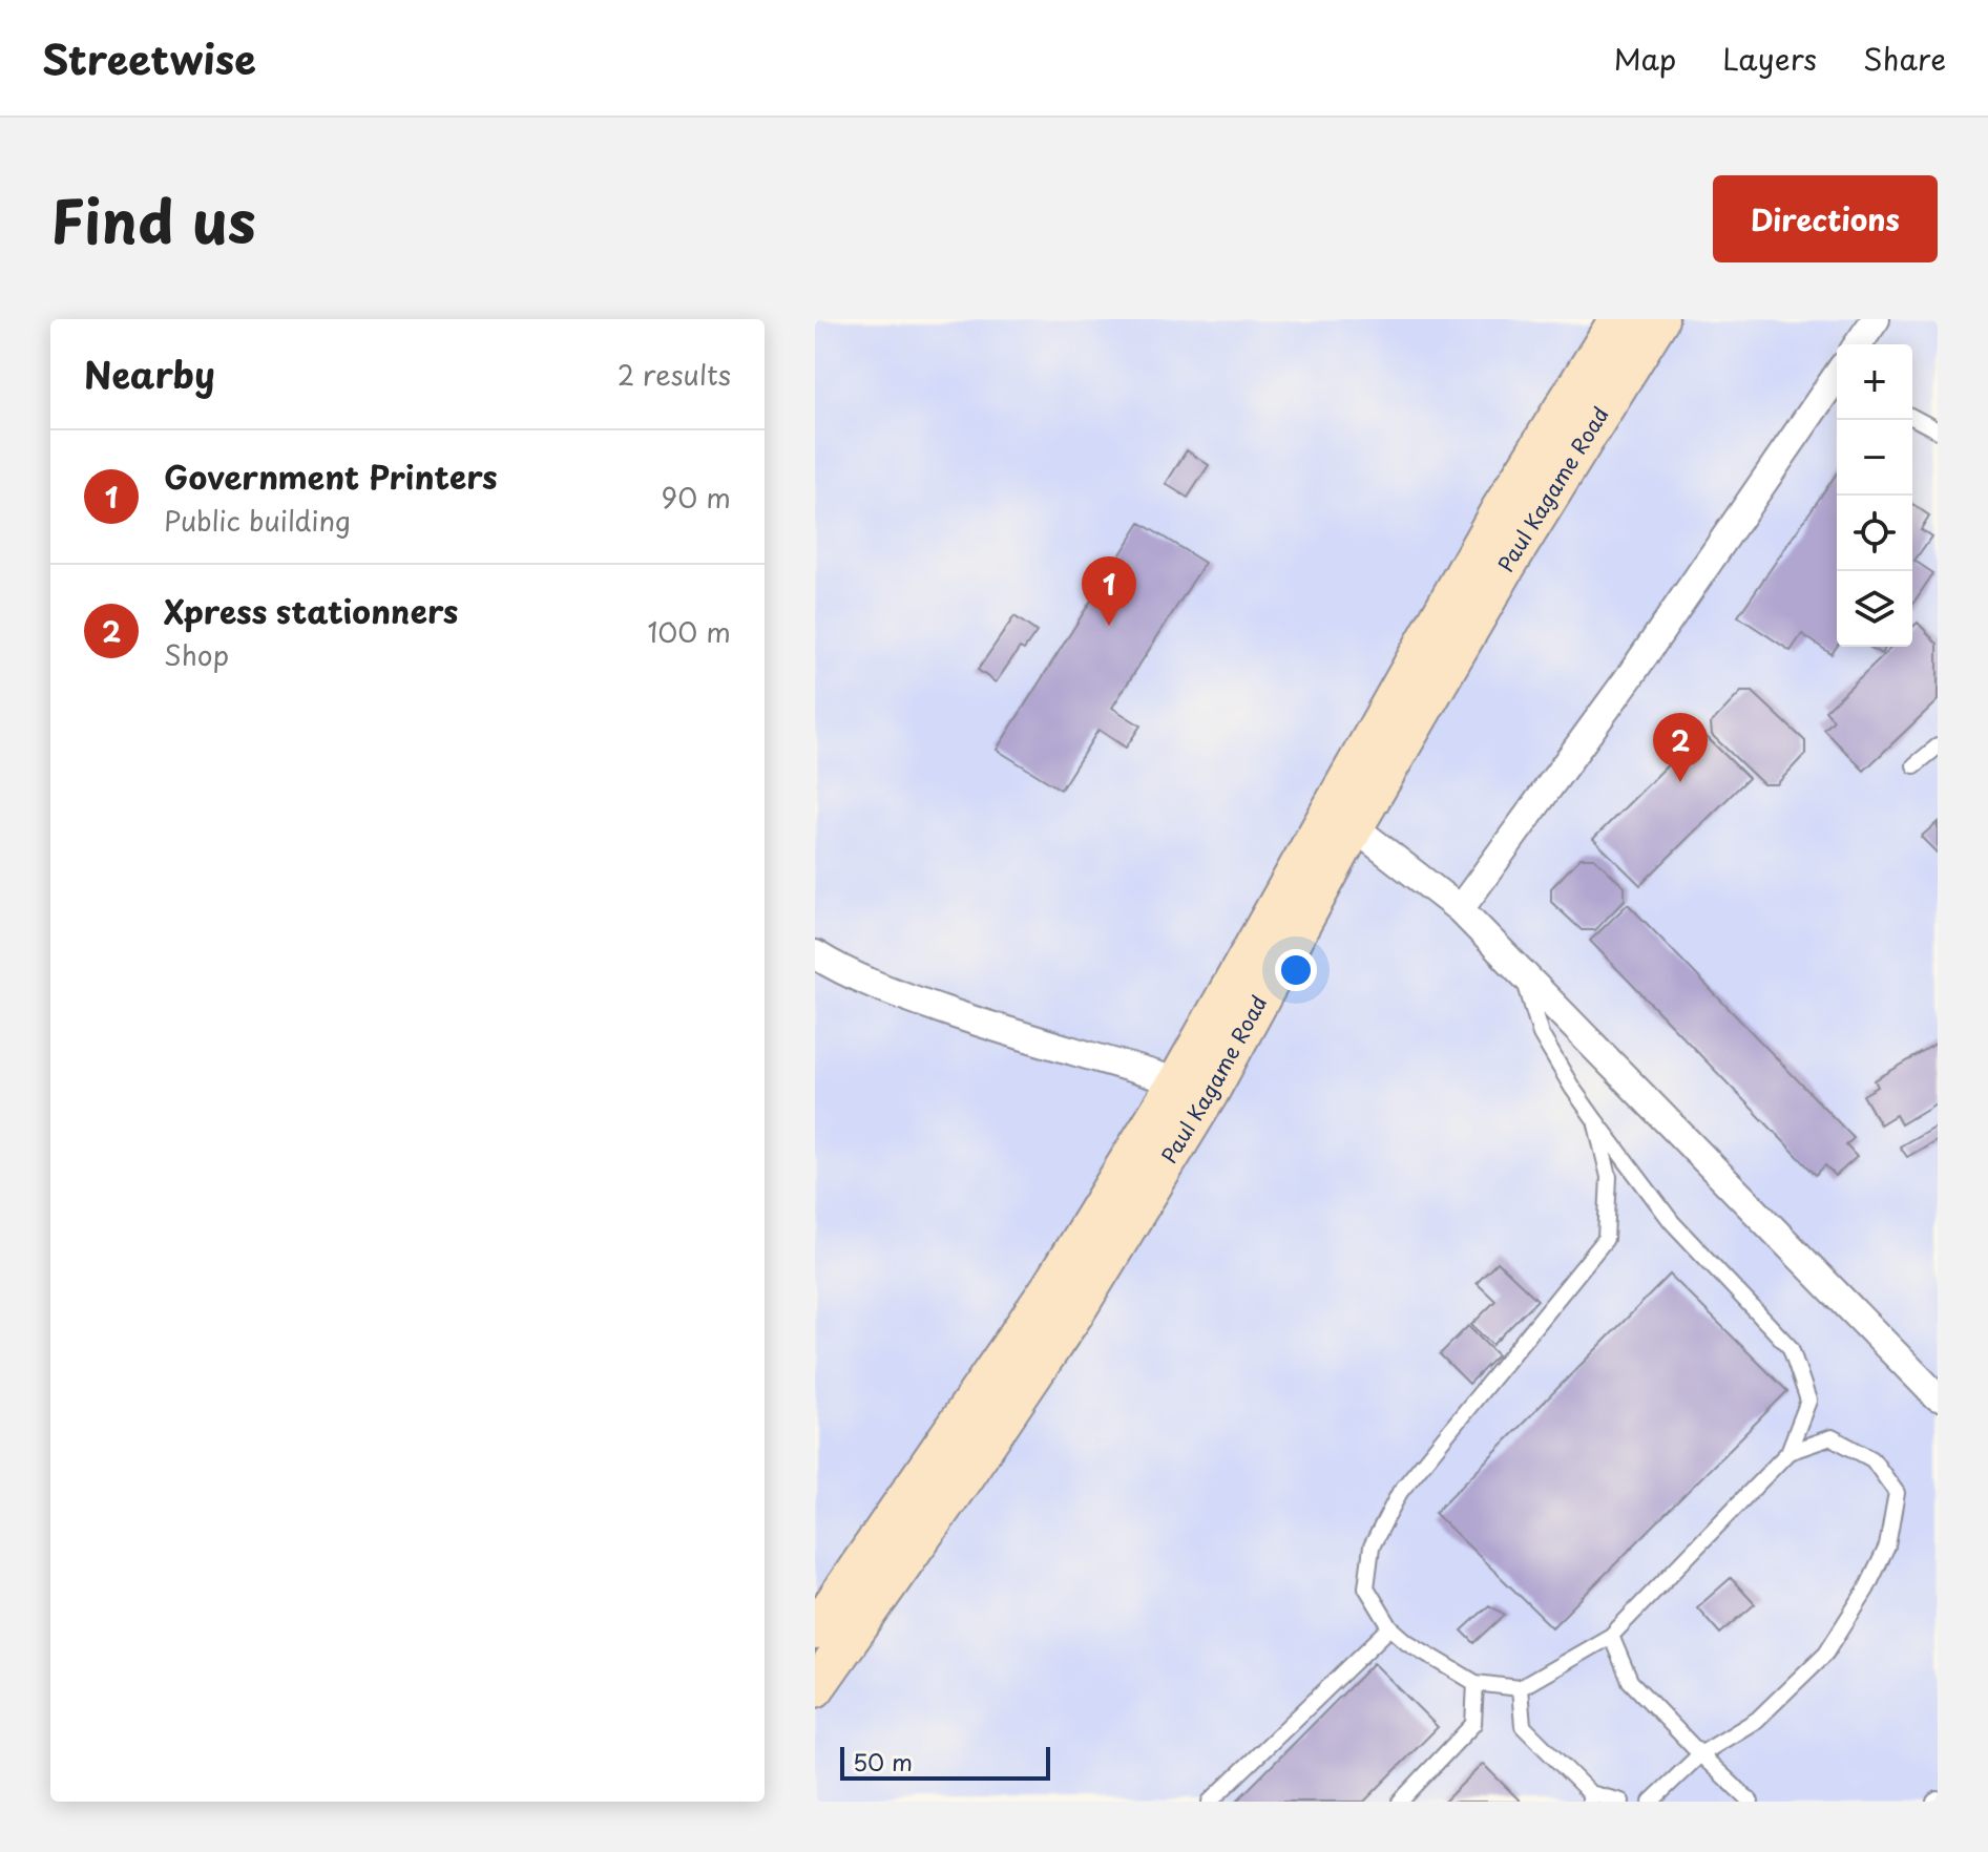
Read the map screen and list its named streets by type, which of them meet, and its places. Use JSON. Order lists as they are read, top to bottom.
{
  "streets": {
    "main road": ["Paul Kagame Road"]
  },
  "scale_bar": "50 m",
  "page": {
    "header": "Streetwise",
    "nav": ["Map", "Layers", "Share"],
    "title": "Find us",
    "buttons": "Directions",
    "heading": ["Nearby", "2 results"],
    "map_buttons": ["+", "−"],
    "list": [
      {
        "mark": "1",
        "name": "Government Printers",
        "note": "Public building",
        "value": "90 m"
      },
      {
        "mark": "2",
        "name": "Xpress stationners",
        "note": "Shop",
        "value": "100 m"
      }
    ],
    "pins": ["1", "2"],
    "scale": "50 m"
  }
}
